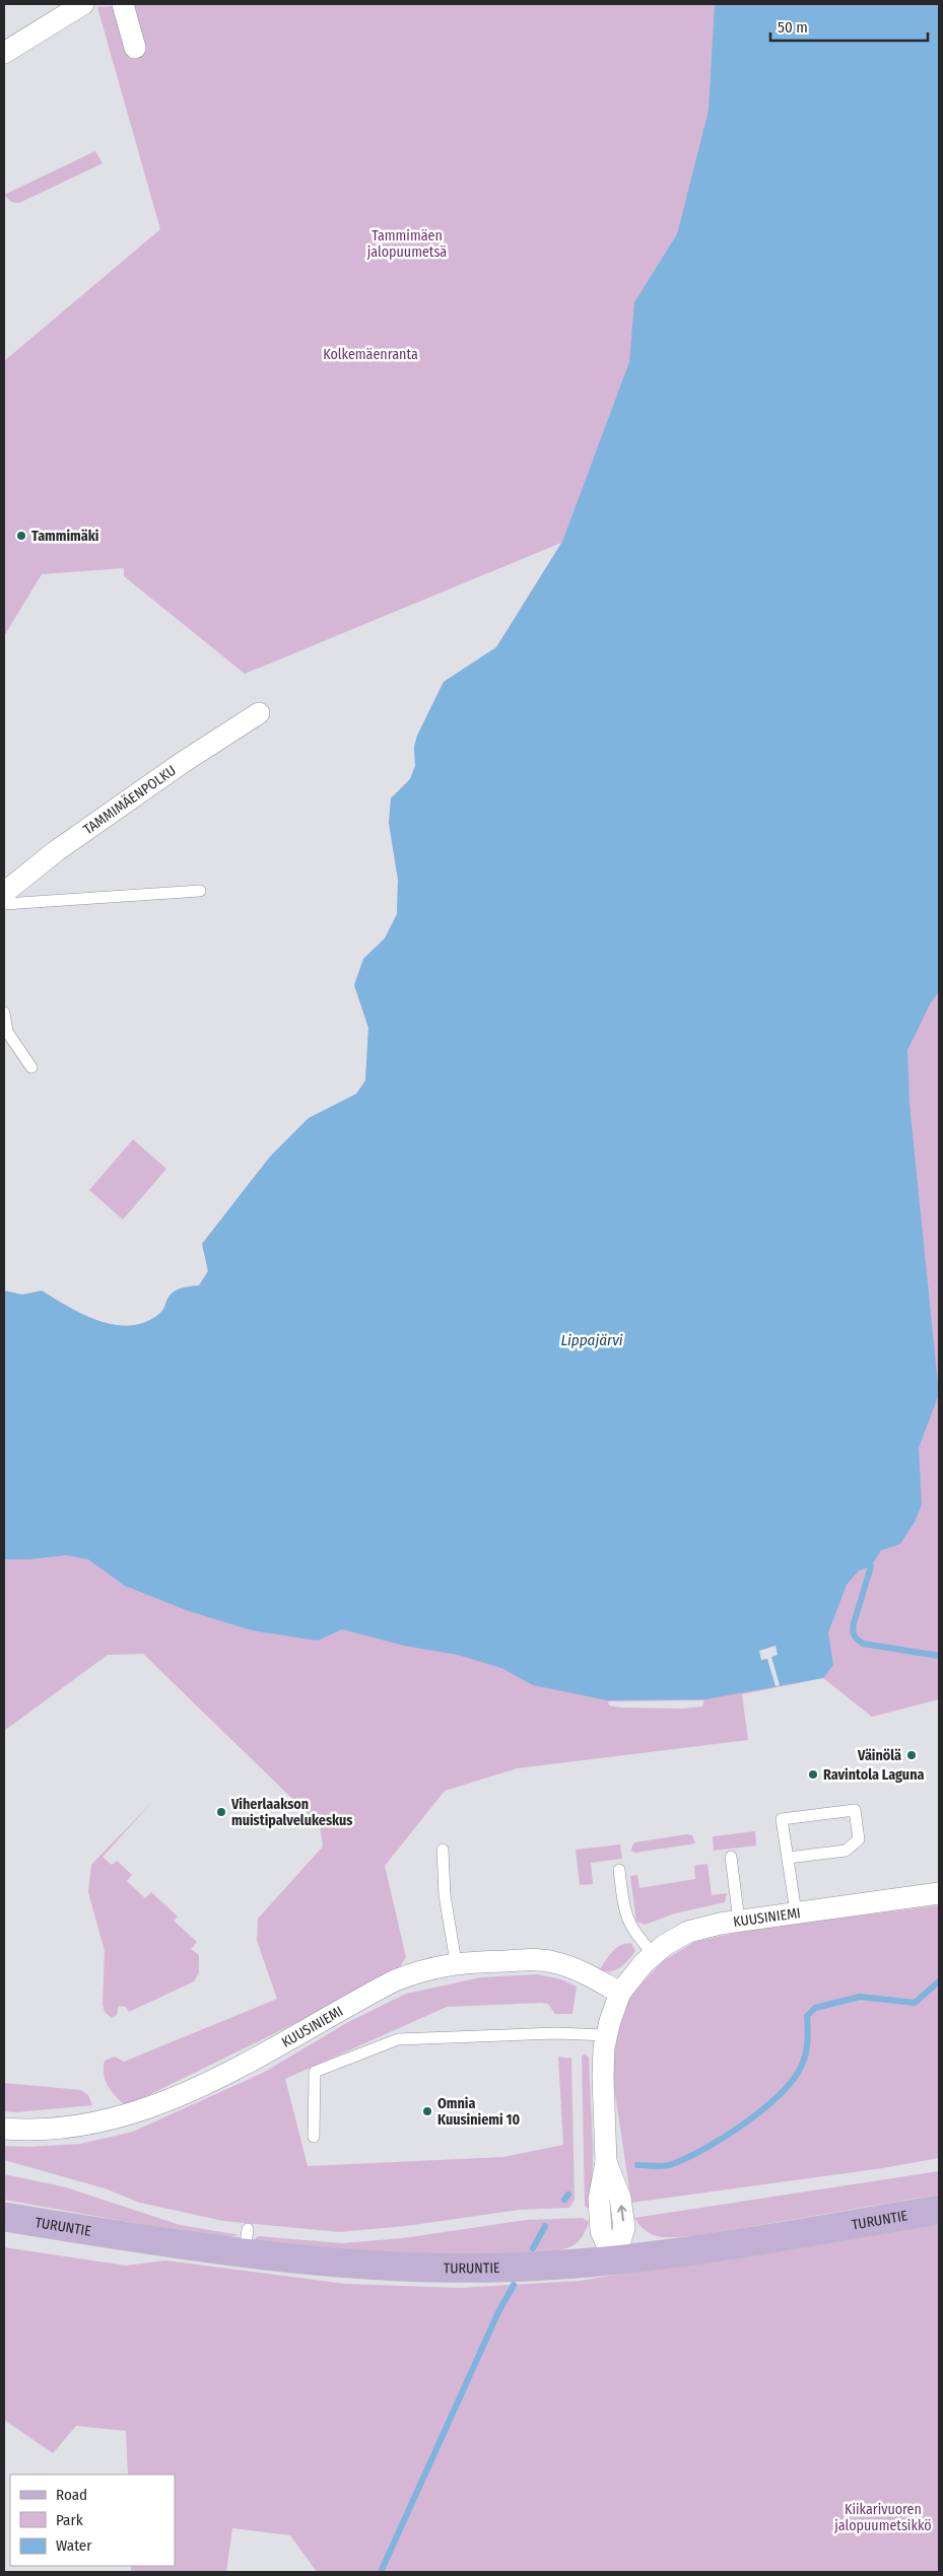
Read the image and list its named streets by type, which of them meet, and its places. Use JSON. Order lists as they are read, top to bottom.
{
  "streets": {
    "main road": ["TURUNTIE"],
    "street": ["TAMMIMÄENPOLKU", "KUUSINIEMI"]
  },
  "crossings": [
    ["KUUSINIEMI", "TURUNTIE"]
  ],
  "water": ["Lippajärvi"],
  "parks": ["Tammimäen jalopuumetsä", "Kolkemäenranta", "Kiikarivuoren jalopuumetsikkö"],
  "places": [
    "Tammimäki",
    "Väinölä",
    "Ravintola Laguna",
    "Viherlaakson muistipalvelukeskus",
    "Omnia Kuusiniemi 10"
  ],
  "legend": ["Road", "Park", "Water"],
  "scale_bar": "50 m"
}
